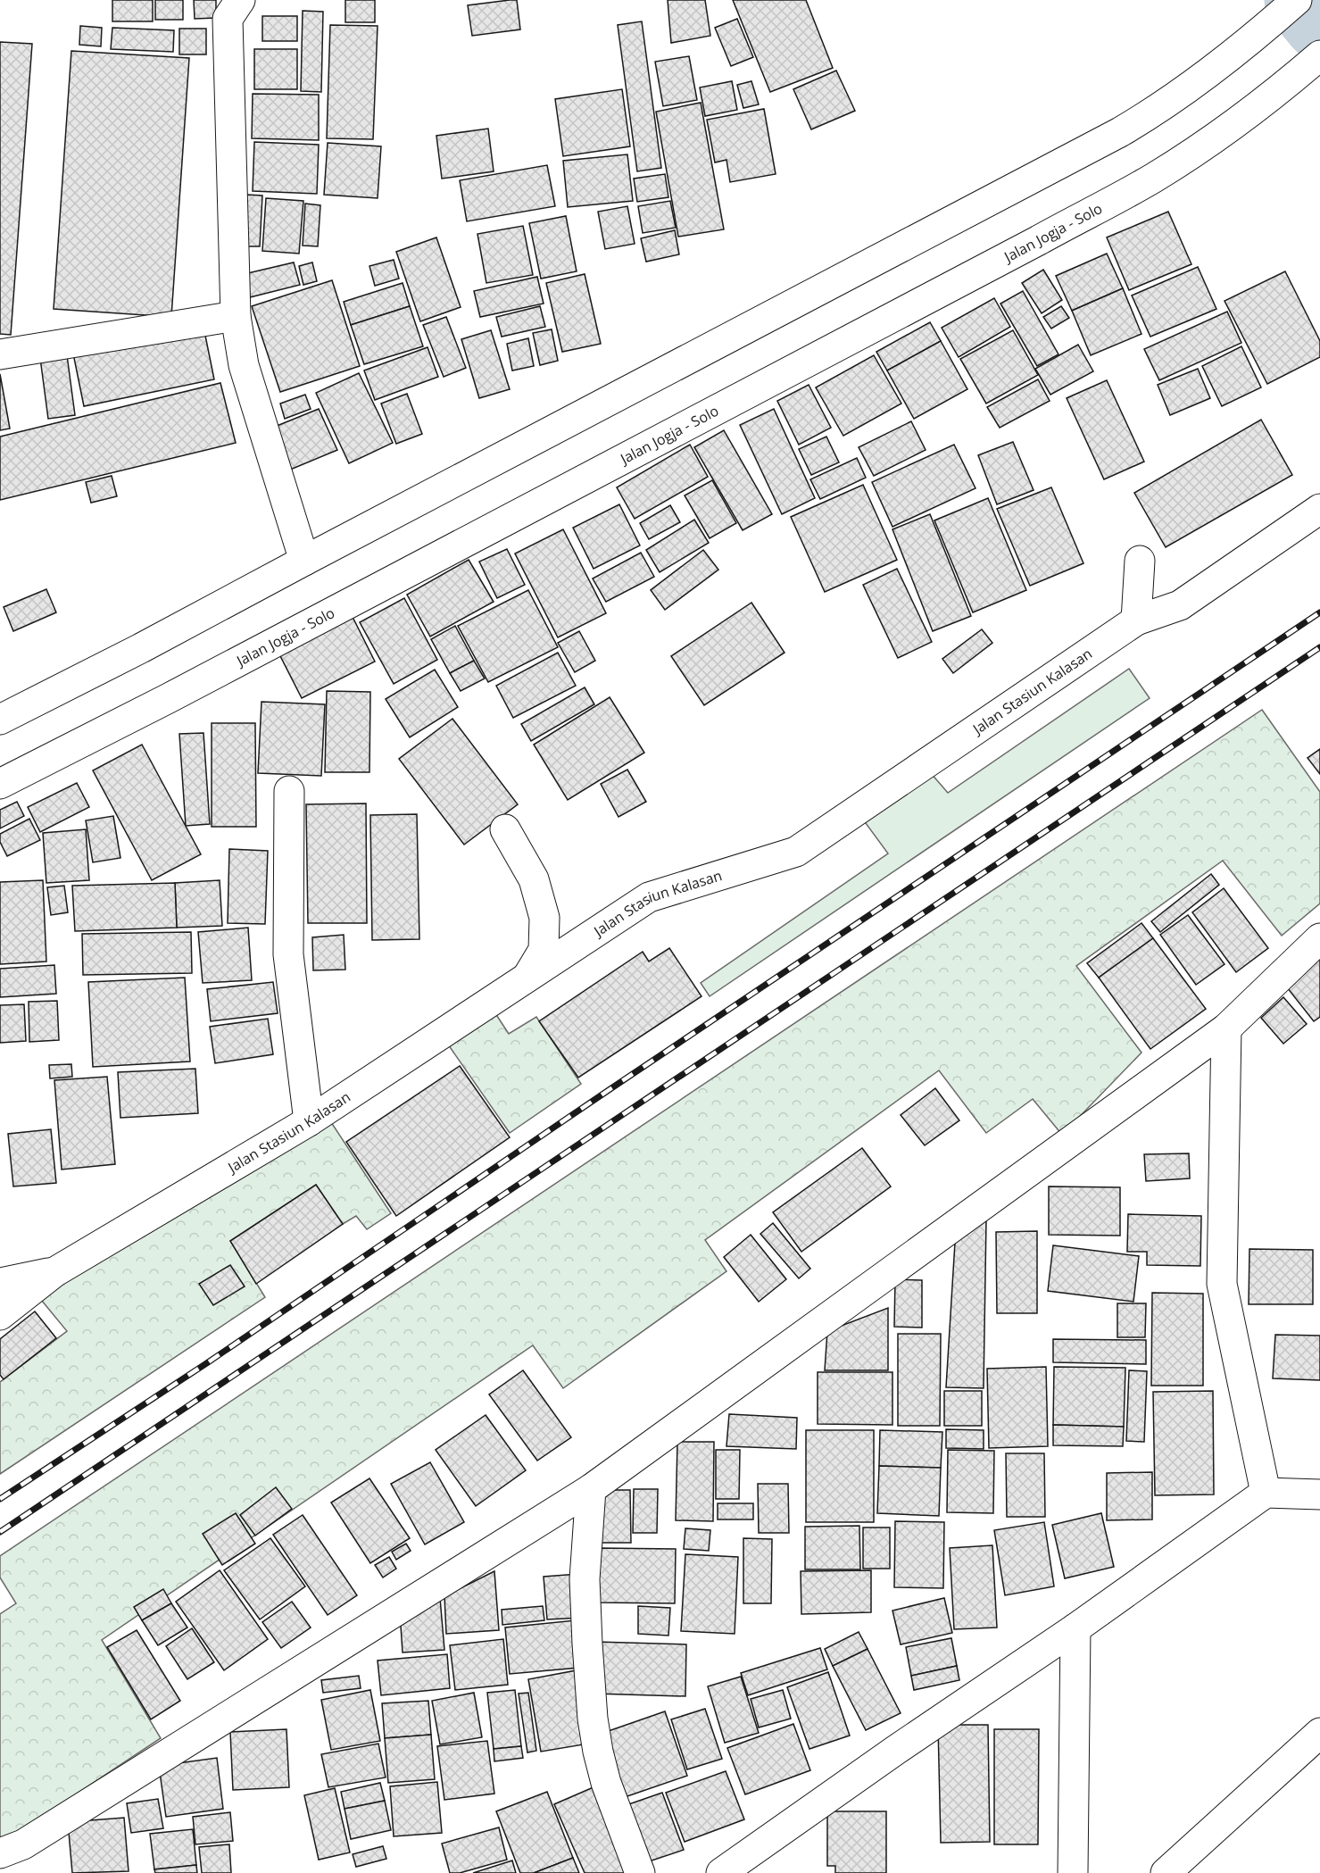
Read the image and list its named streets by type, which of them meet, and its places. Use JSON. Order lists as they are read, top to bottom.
{
  "streets": {
    "main road": ["Jalan Jogja - Solo", "Jalan Stasiun Kalasan"]
  }
}
